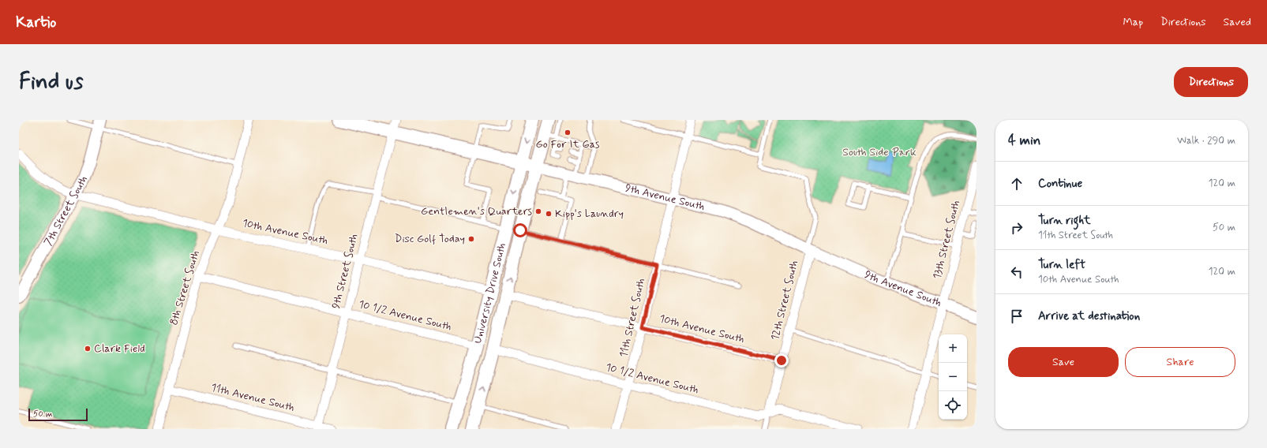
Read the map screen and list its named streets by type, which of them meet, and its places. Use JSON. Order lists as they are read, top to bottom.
{
  "streets": {
    "main road": ["9th Avenue South", "University Drive South"],
    "street": [
      "7th Street South",
      "10th Avenue South",
      "13th Street South",
      "9th Street South",
      "8th Street South",
      "12th Street South",
      "10 1/2 Avenue South",
      "11th Street South",
      "11th Avenue South"
    ]
  },
  "crossings": [
    ["9th Avenue South", "13th Street South"],
    ["9th Avenue South", "9th Street South"],
    ["9th Avenue South", "University Drive South"],
    ["9th Avenue South", "12th Street South"],
    ["9th Avenue South", "11th Street South"],
    ["7th Street South", "10th Avenue South"],
    ["10th Avenue South", "9th Street South"],
    ["10th Avenue South", "8th Street South"],
    ["10th Avenue South", "University Drive South"],
    ["10th Avenue South", "12th Street South"],
    ["10th Avenue South", "11th Street South"],
    ["9th Street South", "10 1/2 Avenue South"],
    ["9th Street South", "11th Avenue South"],
    ["8th Street South", "10 1/2 Avenue South"],
    ["8th Street South", "11th Avenue South"],
    ["University Drive South", "10 1/2 Avenue South"],
    ["12th Street South", "10 1/2 Avenue South"],
    ["10 1/2 Avenue South", "11th Street South"]
  ],
  "parks": ["South Side Park"],
  "places": [
    "Go For It Gas",
    "Gentlemen's Quarters",
    "Kipp's Laundry",
    "Disc Golf Today",
    "Clark Field"
  ],
  "scale_bar": "50 m",
  "page": {
    "header": "Kartio",
    "nav": ["Map", "Directions", "Saved"],
    "buttons": [
      "Directions",
      ["Save", "Share"]
    ],
    "title": "Find us",
    "heading": ["4 min", "Walk · 290 m"],
    "list": [
      ["Continue", "120 m"],
      ["Turn right", "11th Street South", "50 m"],
      ["Turn left", "10th Avenue South", "120 m"],
      "Arrive at destination"
    ],
    "map_buttons": ["+", "−"],
    "scale": "50 m"
  }
}
